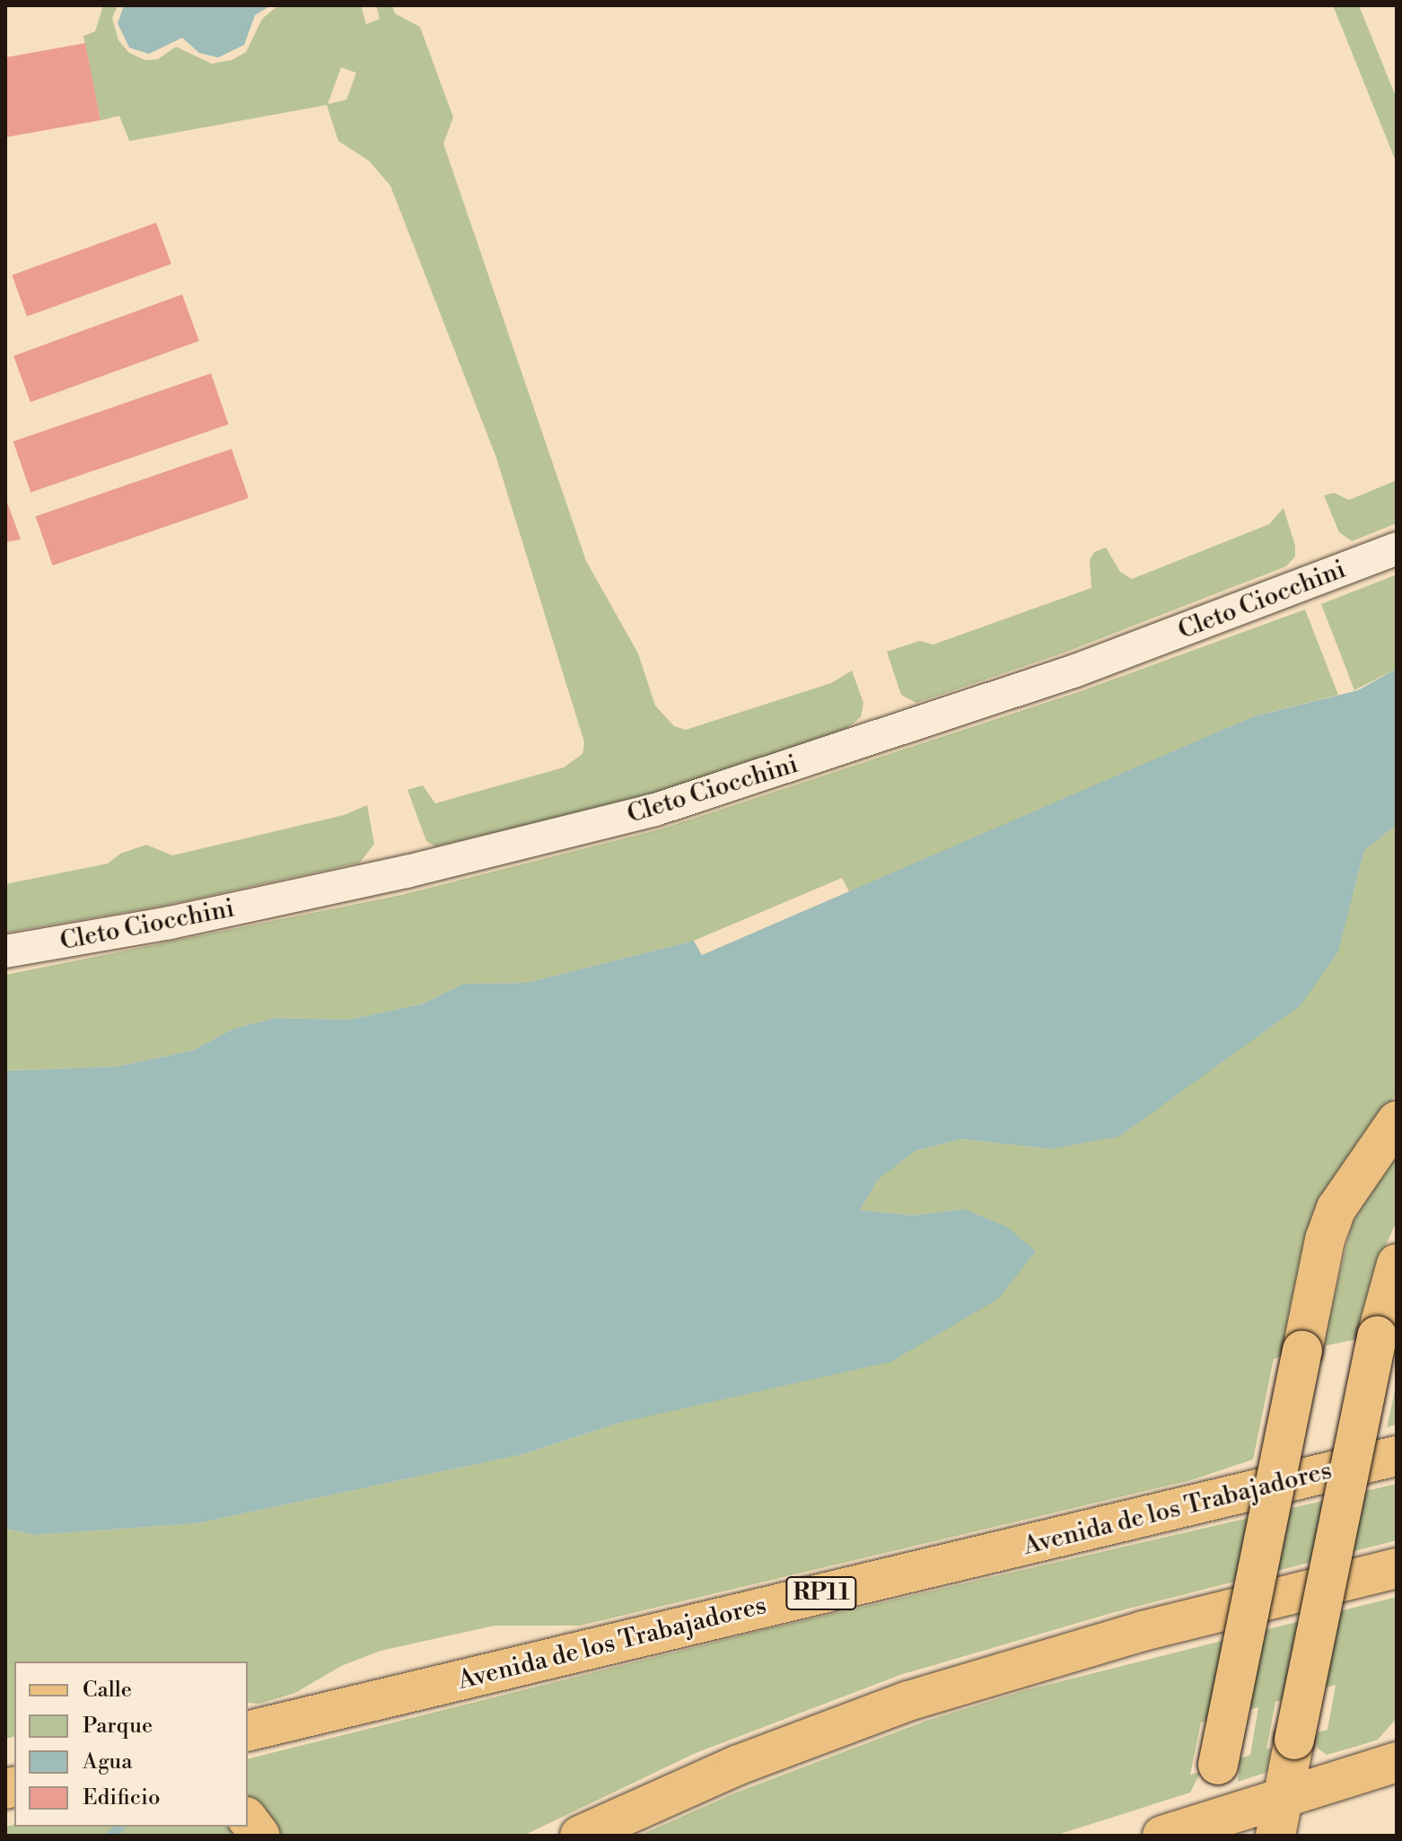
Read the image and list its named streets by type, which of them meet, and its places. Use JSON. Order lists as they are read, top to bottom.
{
  "streets": {
    "main road": ["Avenida de los Trabajadores", "RP11"],
    "street": ["Cleto Ciocchini"]
  },
  "legend": [
    "Calle",
    "Parque",
    "Agua",
    "Edificio"
  ]
}
